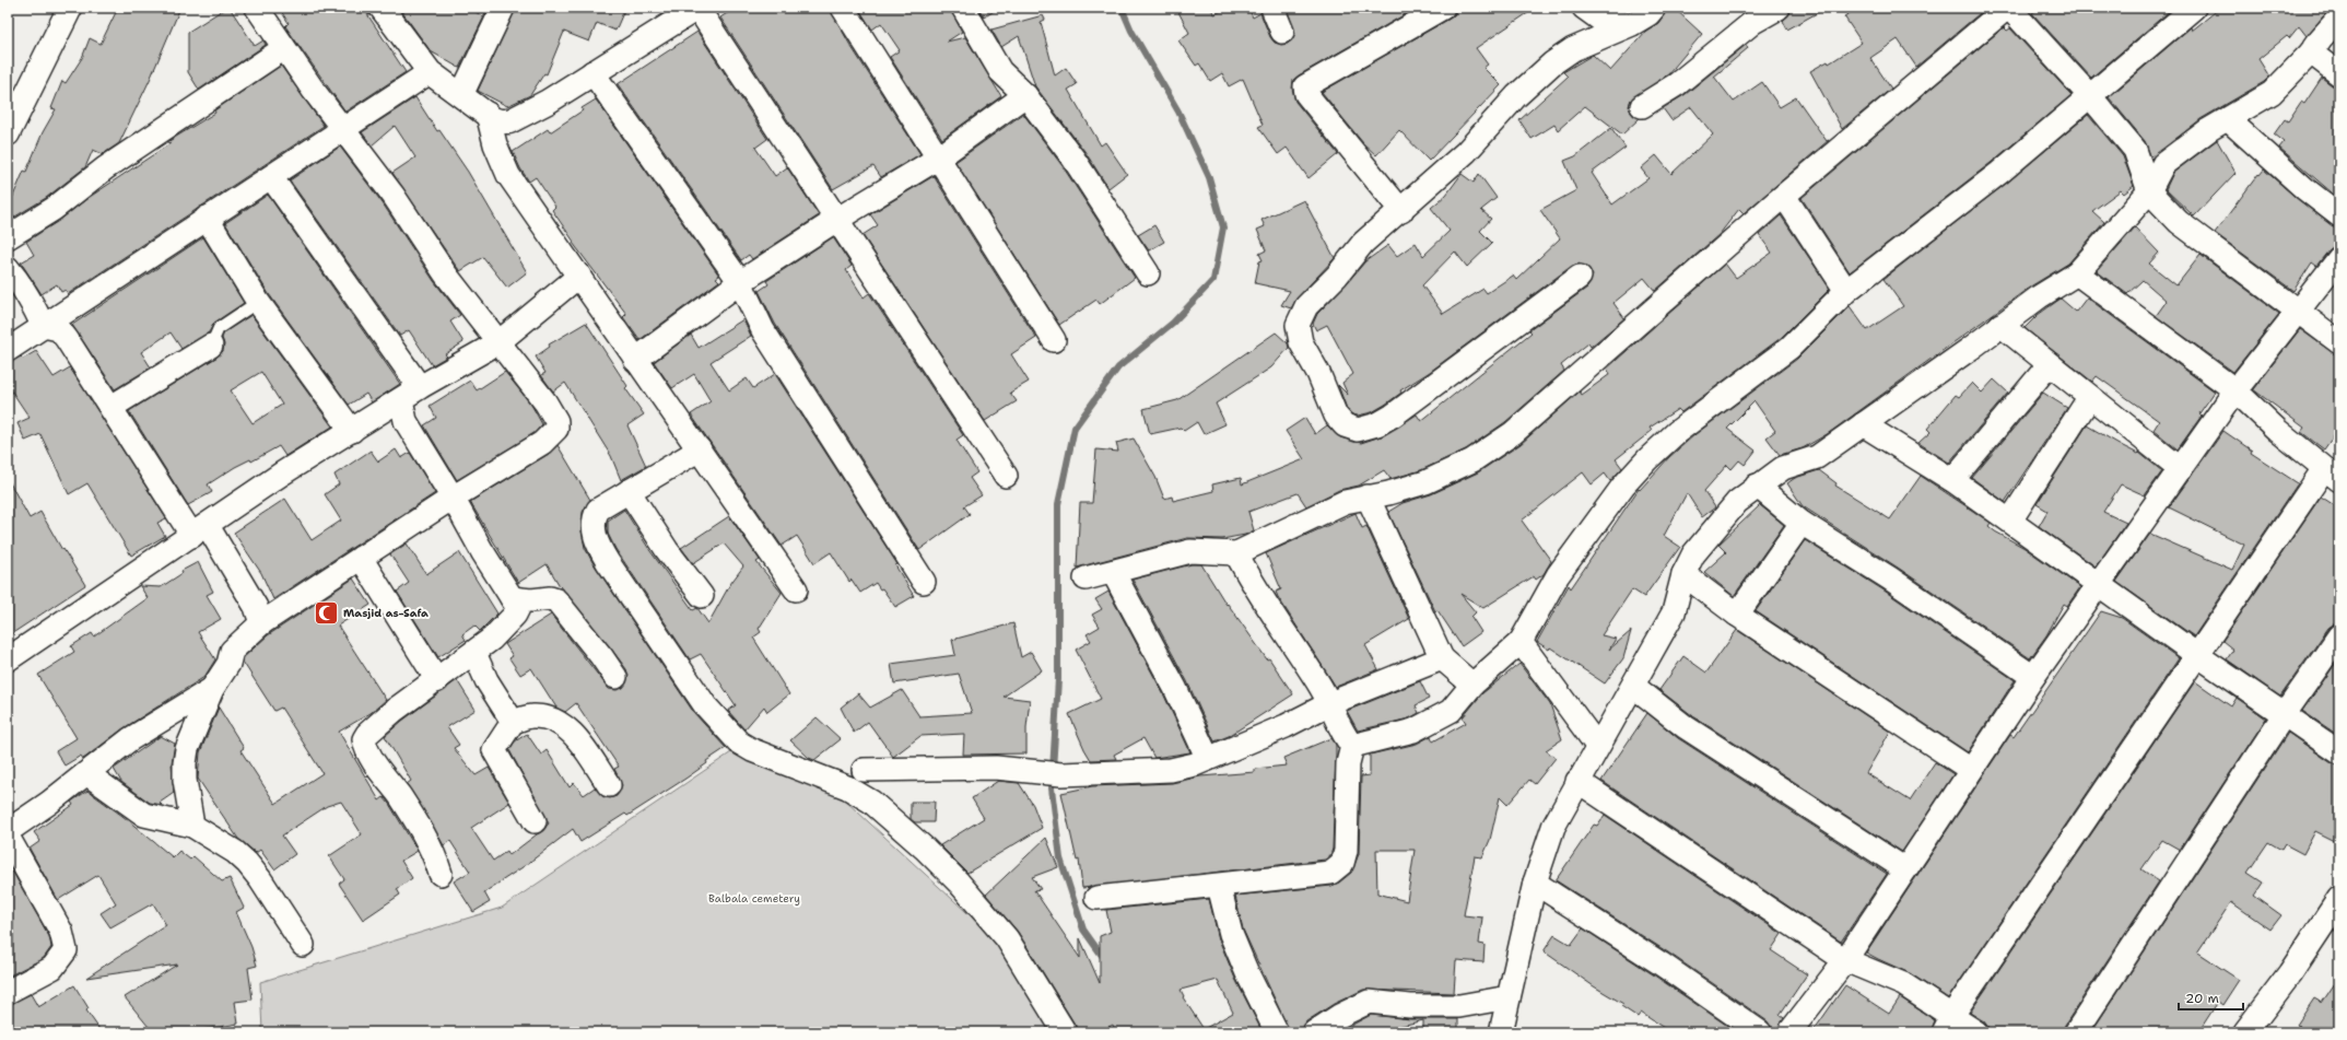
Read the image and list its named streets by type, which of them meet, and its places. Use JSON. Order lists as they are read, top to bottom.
{
  "parks": ["Balbala cemetery"],
  "places": {
    "mosque": ["Masjid as-Safa"]
  },
  "scale_bar": "20 m"
}
